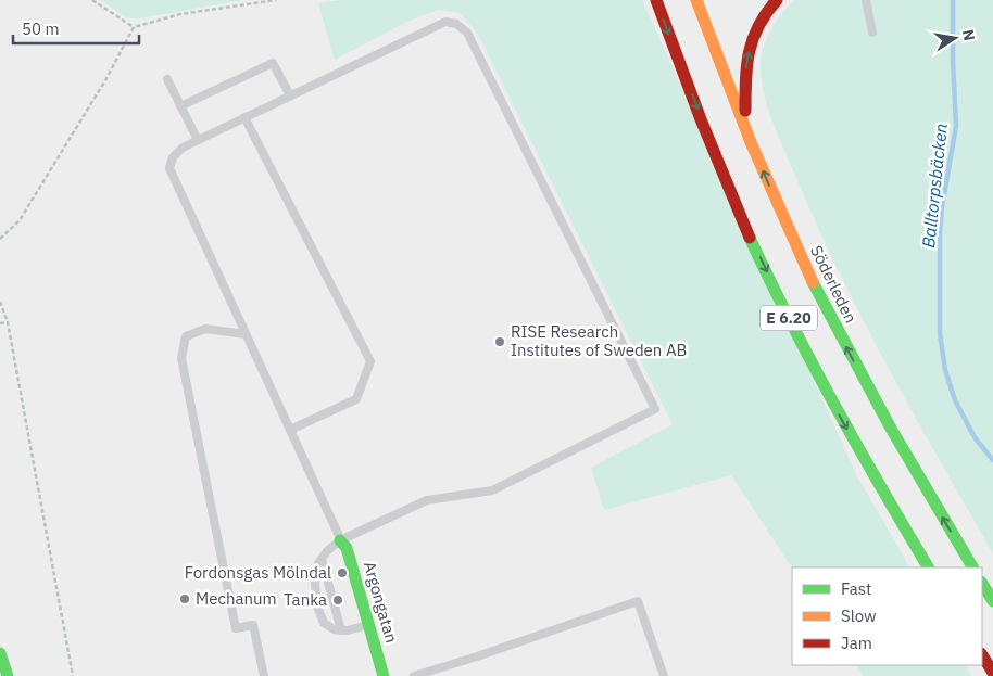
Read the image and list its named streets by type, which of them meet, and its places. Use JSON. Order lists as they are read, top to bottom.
{
  "streets": {
    "main road": ["Söderleden", "E 6.20", "Argongatan"]
  },
  "water": ["Balltorpsbäcken"],
  "places": [
    "RISE Research Institutes of Sweden AB",
    "Fordonsgas Mölndal",
    "Mechanum",
    "Tanka"
  ],
  "legend": ["Fast", "Slow", "Jam"],
  "scale_bar": "50 m",
  "north": "right"
}
